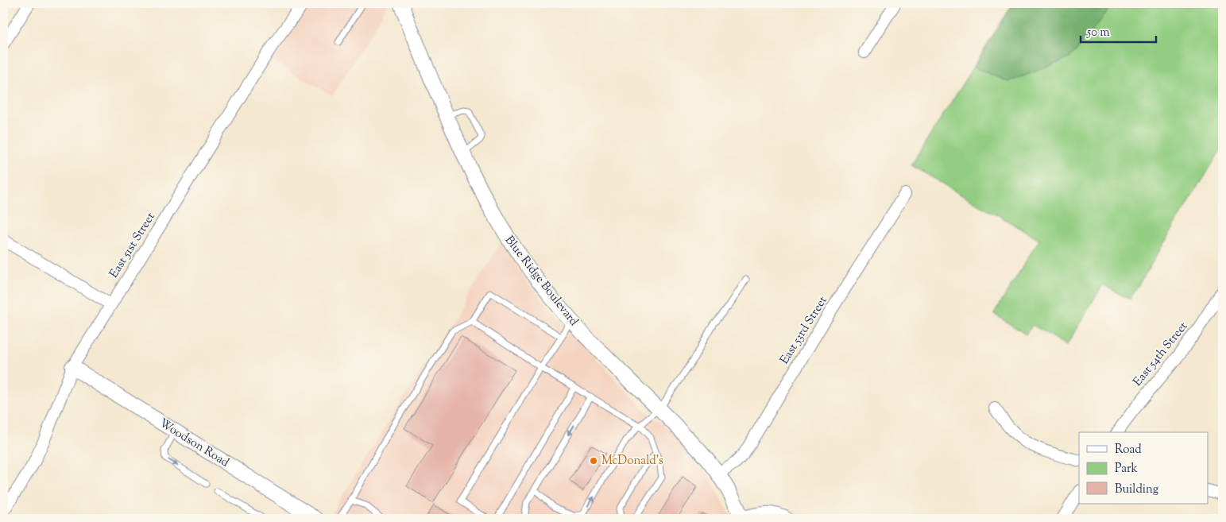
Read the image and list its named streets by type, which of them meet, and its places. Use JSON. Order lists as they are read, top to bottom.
{
  "streets": {
    "street": [
      "East 51st Street",
      "Blue Ridge Boulevard",
      "East 53rd Street",
      "East 54th Street",
      "Woodson Road"
    ]
  },
  "crossings": [
    ["East 51st Street", "Woodson Road"],
    ["Blue Ridge Boulevard", "East 53rd Street"]
  ],
  "places": ["McDonald's"],
  "legend": ["Road", "Park", "Building"],
  "scale_bar": "50 m"
}
